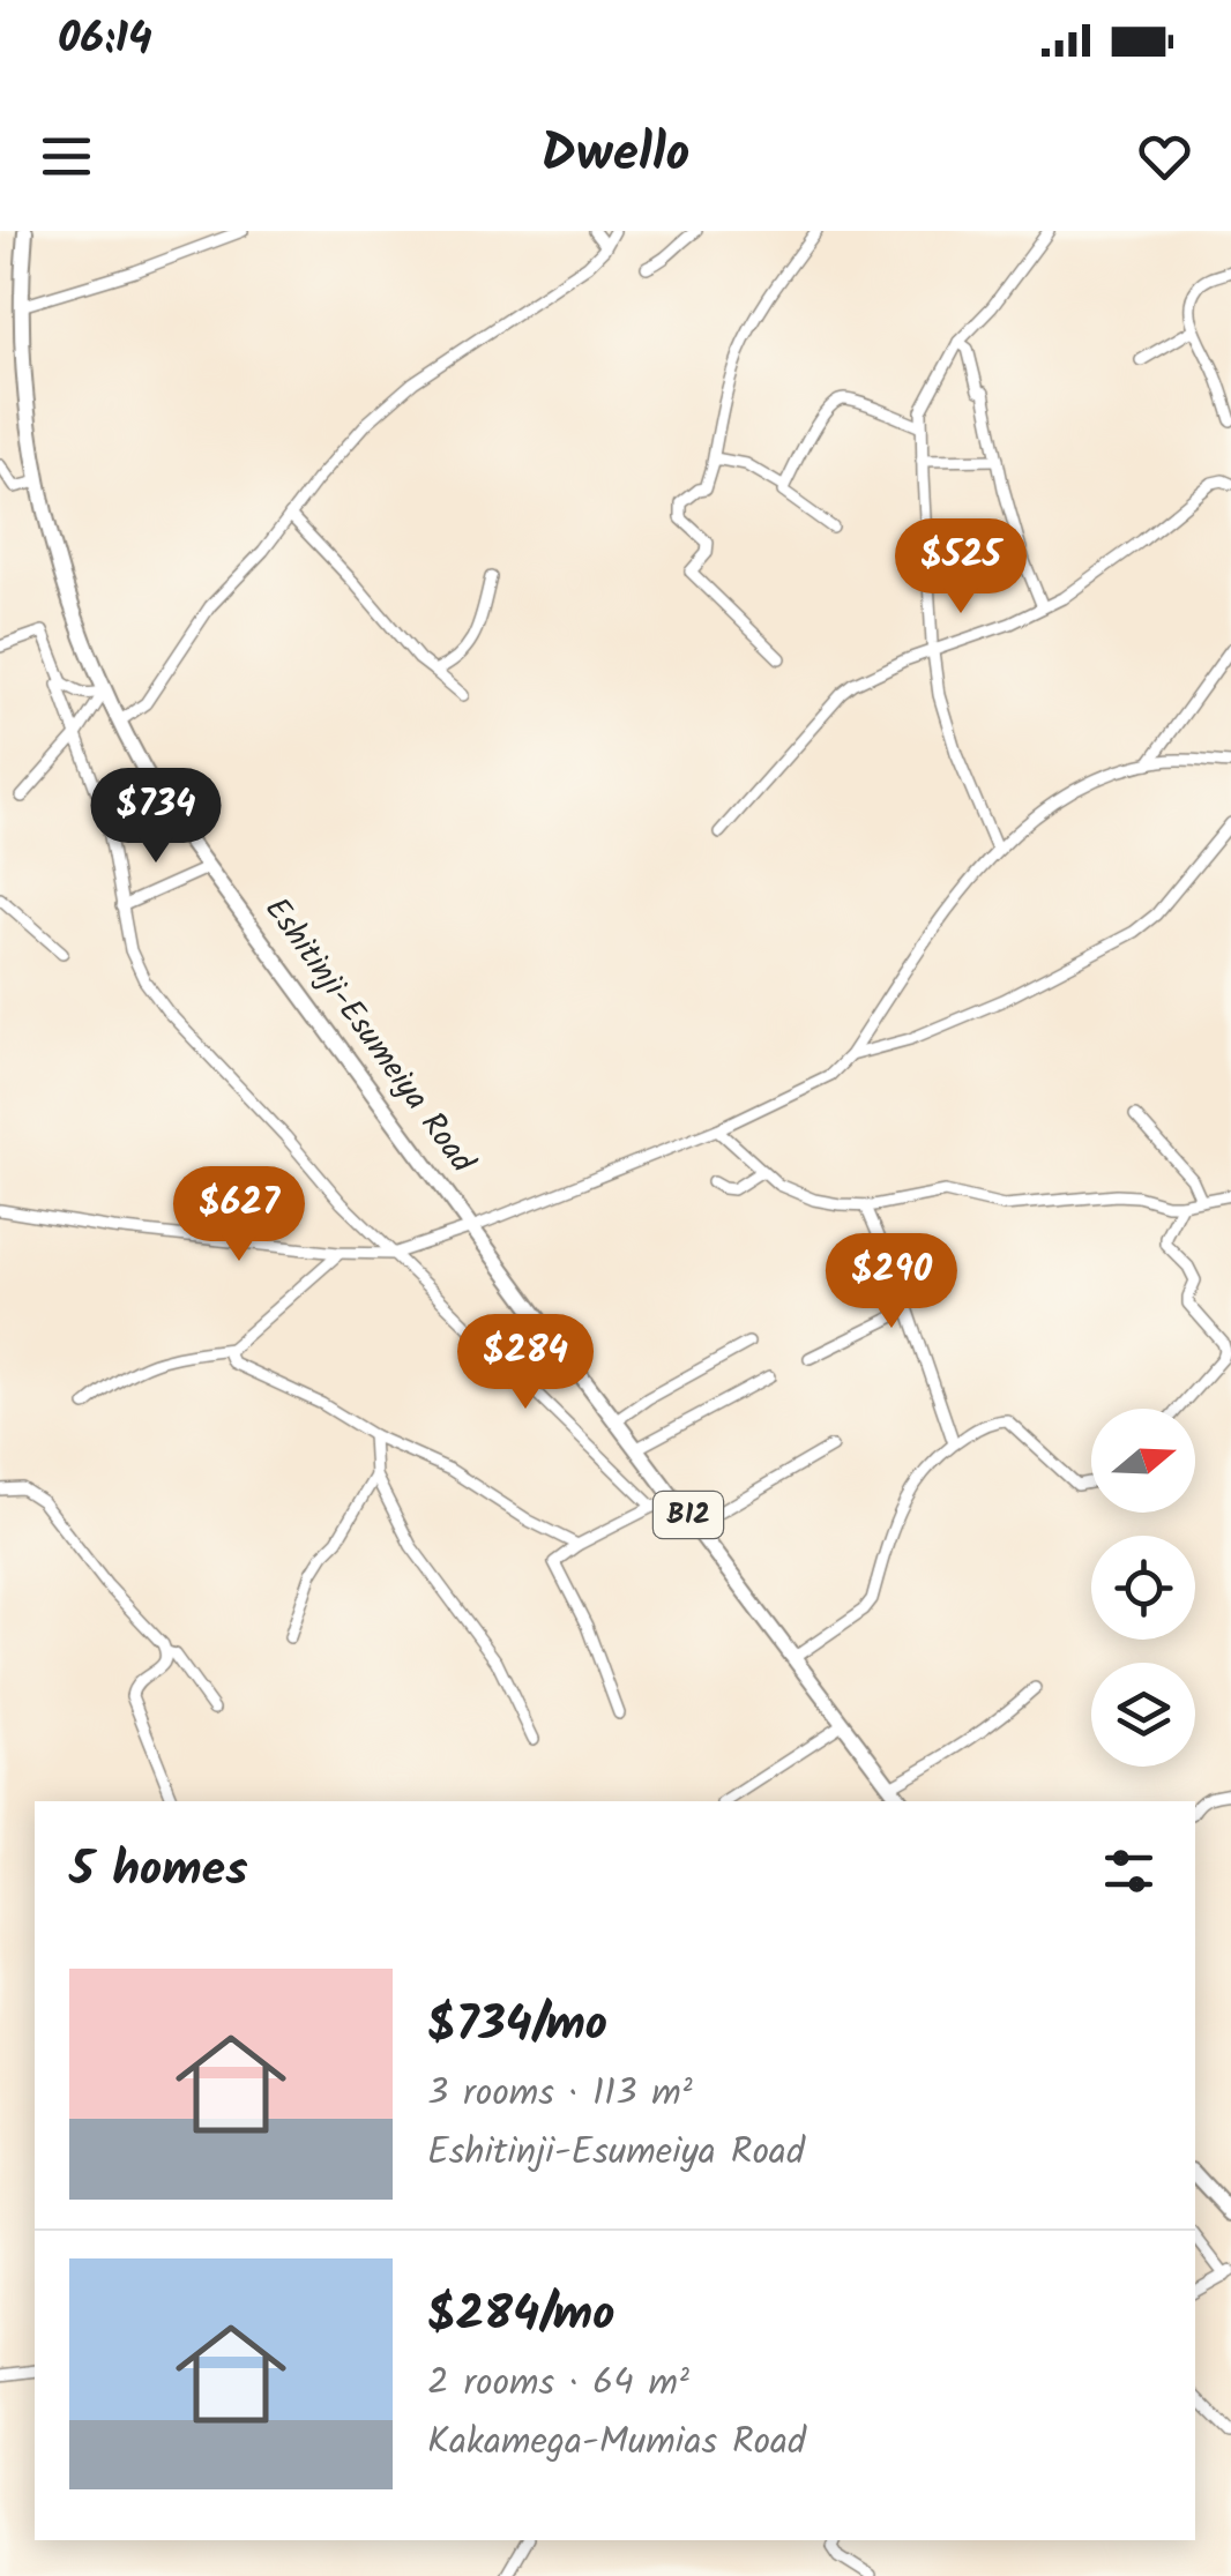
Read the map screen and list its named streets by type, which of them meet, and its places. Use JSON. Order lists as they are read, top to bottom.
{
  "streets": {
    "highway": ["Eshitinji-Esumeiya Road", "B12"]
  },
  "crossings": [
    ["Eshitinji-Esumeiya Road", "B12"]
  ],
  "north": "right",
  "page": {
    "status": "06:14",
    "header": "Dwello",
    "price": [
      "$525",
      "$734",
      "$627",
      "$290",
      "$284"
    ],
    "heading": "5 homes",
    "list": [
      {
        "name": "$734/mo",
        "note": "3 rooms · 113 m² · Eshitinji-Esumeiya Road"
      },
      {
        "name": "$284/mo",
        "note": "2 rooms · 64 m² · Kakamega-Mumias Road"
      }
    ]
  }
}
